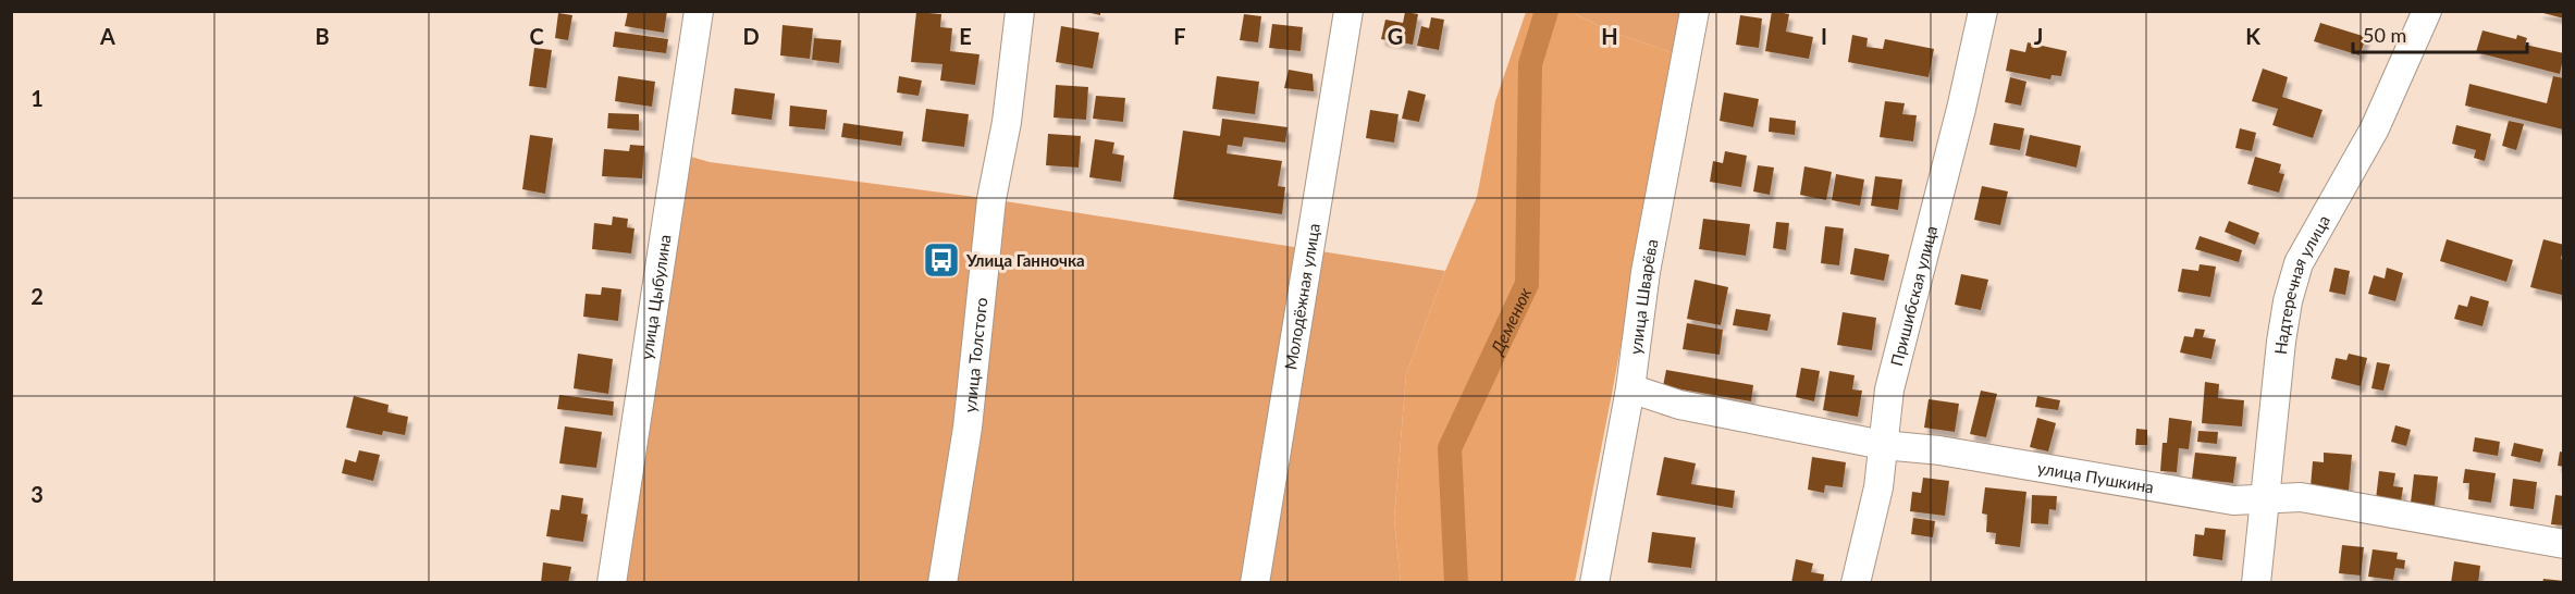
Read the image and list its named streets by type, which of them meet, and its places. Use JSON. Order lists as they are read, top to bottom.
{
  "streets": {
    "street": [
      "Надтеречная улица",
      "Пришибская улица",
      "улица Цыбулина",
      "Молодёжная улица",
      "улица Шварёва",
      "улица Толстого",
      "улица Пушкина"
    ]
  },
  "crossings": [
    ["Надтеречная улица", "улица Пушкина"],
    ["Пришибская улица", "улица Пушкина"],
    ["улица Шварёва", "улица Пушкина"]
  ],
  "water": ["Деменюк"],
  "places": {
    "bus stop": ["Улица Ганночка"]
  },
  "scale_bar": "50 m",
  "grid": {
    "columns": [
      "A",
      "B",
      "C",
      "D",
      "E",
      "F",
      "G",
      "H",
      "I",
      "J",
      "K"
    ],
    "rows": ["1", "2", "3"]
  }
}
